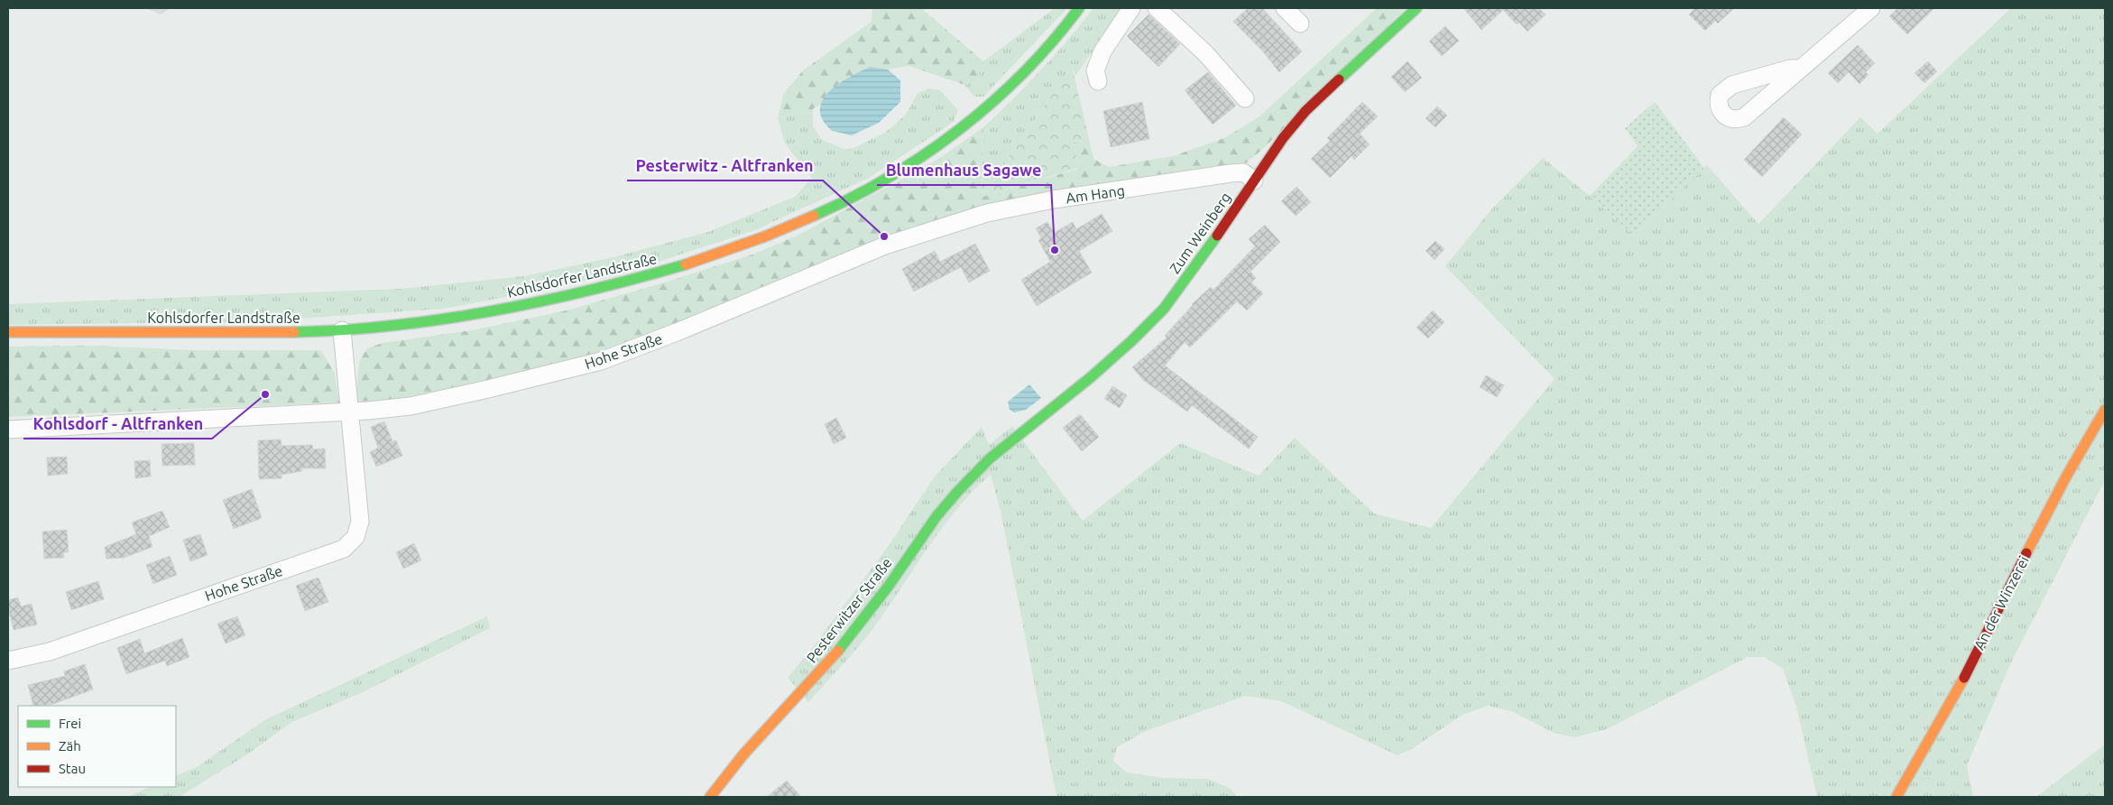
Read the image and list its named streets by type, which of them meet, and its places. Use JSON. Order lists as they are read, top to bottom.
{
  "streets": {
    "street": [
      "Am Hang",
      "Zum Weinberg",
      "Kohlsdorfer Landstraße",
      "Hohe Straße",
      "An der Winzerei",
      "Pesterwitzer Straße"
    ]
  },
  "crossings": [
    ["Am Hang", "Zum Weinberg"],
    ["Am Hang", "Hohe Straße"],
    ["Zum Weinberg", "Pesterwitzer Straße"],
    ["Kohlsdorfer Landstraße", "Hohe Straße"]
  ],
  "places": ["Pesterwitz - Altfranken", "Blumenhaus Sagawe", "Kohlsdorf - Altfranken"],
  "legend": ["Frei", "Zäh", "Stau"]
}
